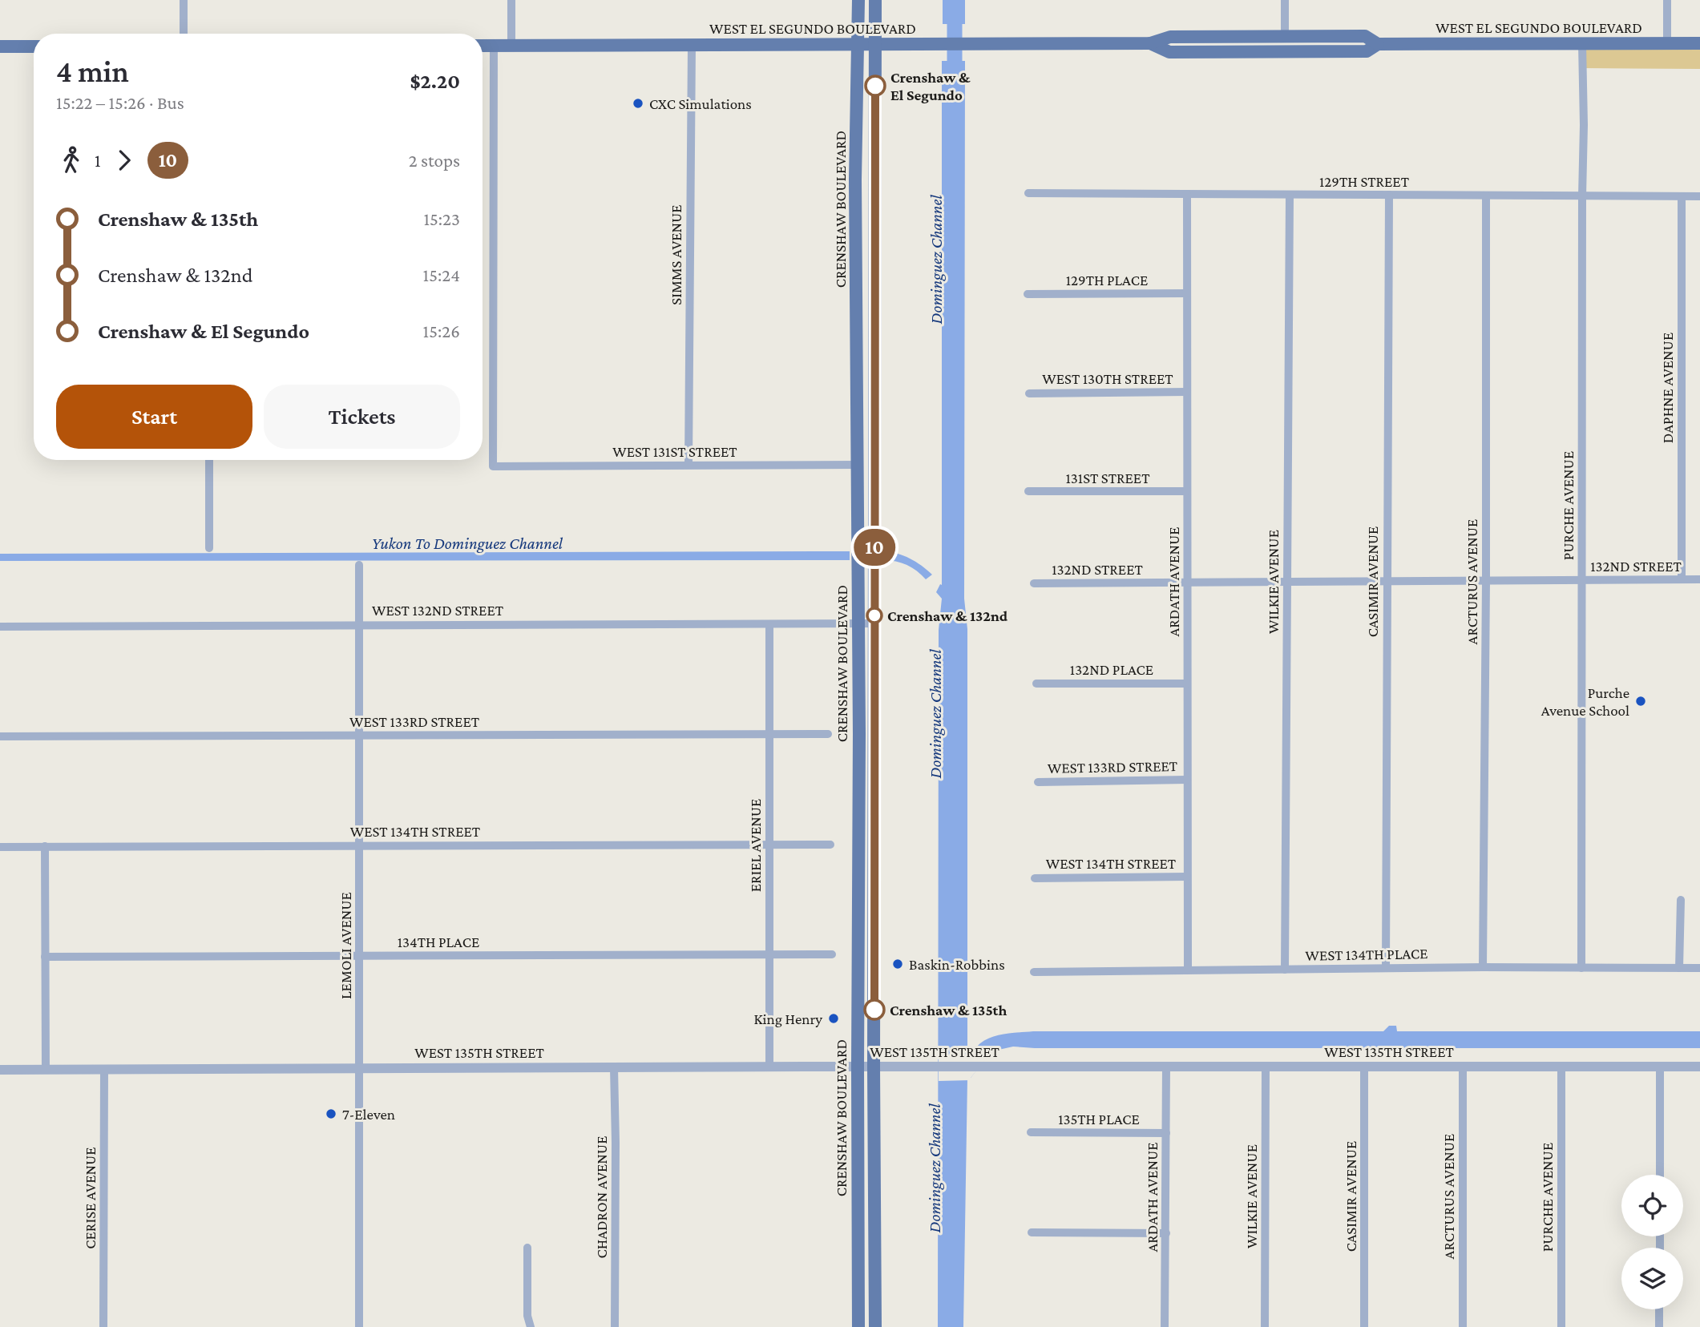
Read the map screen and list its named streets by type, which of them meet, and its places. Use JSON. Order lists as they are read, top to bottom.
{
  "streets": {
    "main road": ["WEST EL SEGUNDO BOULEVARD", "CRENSHAW BOULEVARD"],
    "street": [
      "129TH STREET",
      "SIMMS AVENUE",
      "129TH PLACE",
      "WEST 130TH STREET",
      "DAPHNE AVENUE",
      "WEST 131ST STREET",
      "131ST STREET",
      "PURCHE AVENUE",
      "132ND STREET",
      "ARDATH AVENUE",
      "WILKIE AVENUE",
      "CASIMIR AVENUE",
      "ARCTURUS AVENUE",
      "WEST 132ND STREET",
      "132ND PLACE",
      "WEST 133RD STREET",
      "WEST 134TH STREET",
      "ERIEL AVENUE",
      "134TH PLACE",
      "LEMOLI AVENUE",
      "WEST 134TH PLACE",
      "WEST 135TH STREET",
      "135TH PLACE",
      "CHADRON AVENUE",
      "CERISE AVENUE"
    ]
  },
  "crossings": [
    ["WEST EL SEGUNDO BOULEVARD", "CRENSHAW BOULEVARD"],
    ["WEST EL SEGUNDO BOULEVARD", "SIMMS AVENUE"],
    ["WEST EL SEGUNDO BOULEVARD", "WEST 131ST STREET"],
    ["WEST EL SEGUNDO BOULEVARD", "PURCHE AVENUE"],
    ["129TH STREET", "DAPHNE AVENUE"],
    ["129TH STREET", "PURCHE AVENUE"],
    ["129TH STREET", "ARDATH AVENUE"],
    ["129TH STREET", "WILKIE AVENUE"],
    ["129TH STREET", "CASIMIR AVENUE"],
    ["129TH STREET", "ARCTURUS AVENUE"],
    ["CRENSHAW BOULEVARD", "WEST 131ST STREET"],
    ["CRENSHAW BOULEVARD", "WEST 132ND STREET"],
    ["CRENSHAW BOULEVARD", "WEST 135TH STREET"],
    ["SIMMS AVENUE", "WEST 131ST STREET"],
    ["129TH PLACE", "ARDATH AVENUE"],
    ["WEST 130TH STREET", "ARDATH AVENUE"],
    ["DAPHNE AVENUE", "132ND STREET"],
    ["131ST STREET", "ARDATH AVENUE"],
    ["PURCHE AVENUE", "132ND STREET"],
    ["PURCHE AVENUE", "WEST 134TH PLACE"],
    ["PURCHE AVENUE", "WEST 135TH STREET"],
    ["132ND STREET", "ARDATH AVENUE"],
    ["132ND STREET", "WILKIE AVENUE"],
    ["132ND STREET", "CASIMIR AVENUE"],
    ["132ND STREET", "ARCTURUS AVENUE"],
    ["ARDATH AVENUE", "132ND PLACE"],
    ["ARDATH AVENUE", "WEST 133RD STREET"],
    ["ARDATH AVENUE", "WEST 134TH STREET"],
    ["ARDATH AVENUE", "WEST 134TH PLACE"],
    ["ARDATH AVENUE", "WEST 135TH STREET"],
    ["ARDATH AVENUE", "135TH PLACE"],
    ["WILKIE AVENUE", "WEST 134TH PLACE"],
    ["WILKIE AVENUE", "WEST 135TH STREET"],
    ["CASIMIR AVENUE", "WEST 134TH PLACE"],
    ["CASIMIR AVENUE", "WEST 135TH STREET"],
    ["ARCTURUS AVENUE", "WEST 134TH PLACE"],
    ["ARCTURUS AVENUE", "WEST 135TH STREET"],
    ["WEST 132ND STREET", "ERIEL AVENUE"],
    ["WEST 132ND STREET", "LEMOLI AVENUE"],
    ["WEST 133RD STREET", "ERIEL AVENUE"],
    ["WEST 133RD STREET", "LEMOLI AVENUE"],
    ["WEST 134TH STREET", "ERIEL AVENUE"],
    ["WEST 134TH STREET", "LEMOLI AVENUE"],
    ["ERIEL AVENUE", "134TH PLACE"],
    ["ERIEL AVENUE", "WEST 135TH STREET"],
    ["134TH PLACE", "LEMOLI AVENUE"],
    ["LEMOLI AVENUE", "WEST 135TH STREET"],
    ["WEST 135TH STREET", "CHADRON AVENUE"],
    ["WEST 135TH STREET", "CERISE AVENUE"]
  ],
  "water": ["Dominguez Channel", "Yukon To Dominguez Channel"],
  "places": [
    "Crenshaw & El Segundo",
    "CXC Simulations",
    "Crenshaw & 132nd",
    "Purche Avenue School",
    "Baskin-Robbins",
    "Crenshaw & 135th",
    "King Henry",
    "7-Eleven"
  ],
  "lines": ["bus line 10"],
  "page": {
    "on_map": "10",
    "heading": ["4 min", "15:22 – 15:26 · Bus", "$2.20"],
    "legs": ["1", "10", "2 stops"],
    "list": [
      {
        "name": "Crenshaw & 135th",
        "value": "15:23"
      },
      {
        "name": "Crenshaw & 132nd",
        "value": "15:24"
      },
      {
        "name": "Crenshaw & El Segundo",
        "value": "15:26"
      }
    ],
    "buttons": ["Start", "Tickets"]
  }
}
